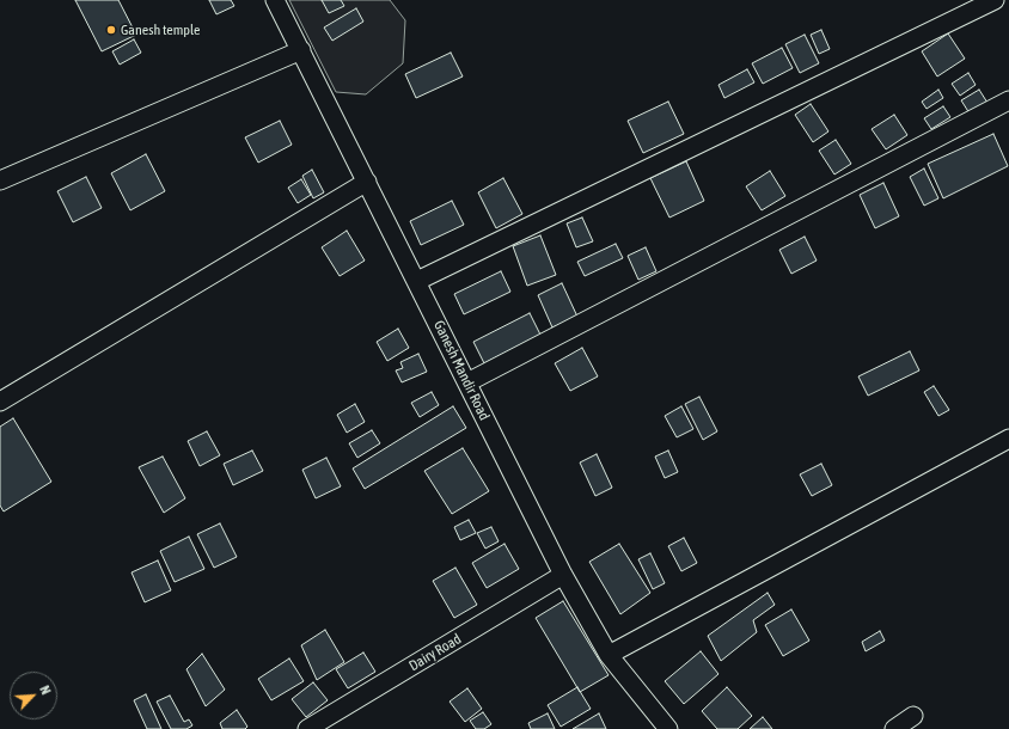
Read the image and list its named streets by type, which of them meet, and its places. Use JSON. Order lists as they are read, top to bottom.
{
  "streets": {
    "street": ["Ganesh Mandir Road", "Dairy Road"]
  },
  "crossings": [
    ["Ganesh Mandir Road", "Dairy Road"]
  ],
  "places": ["Ganesh temple"],
  "north": "top right"
}
